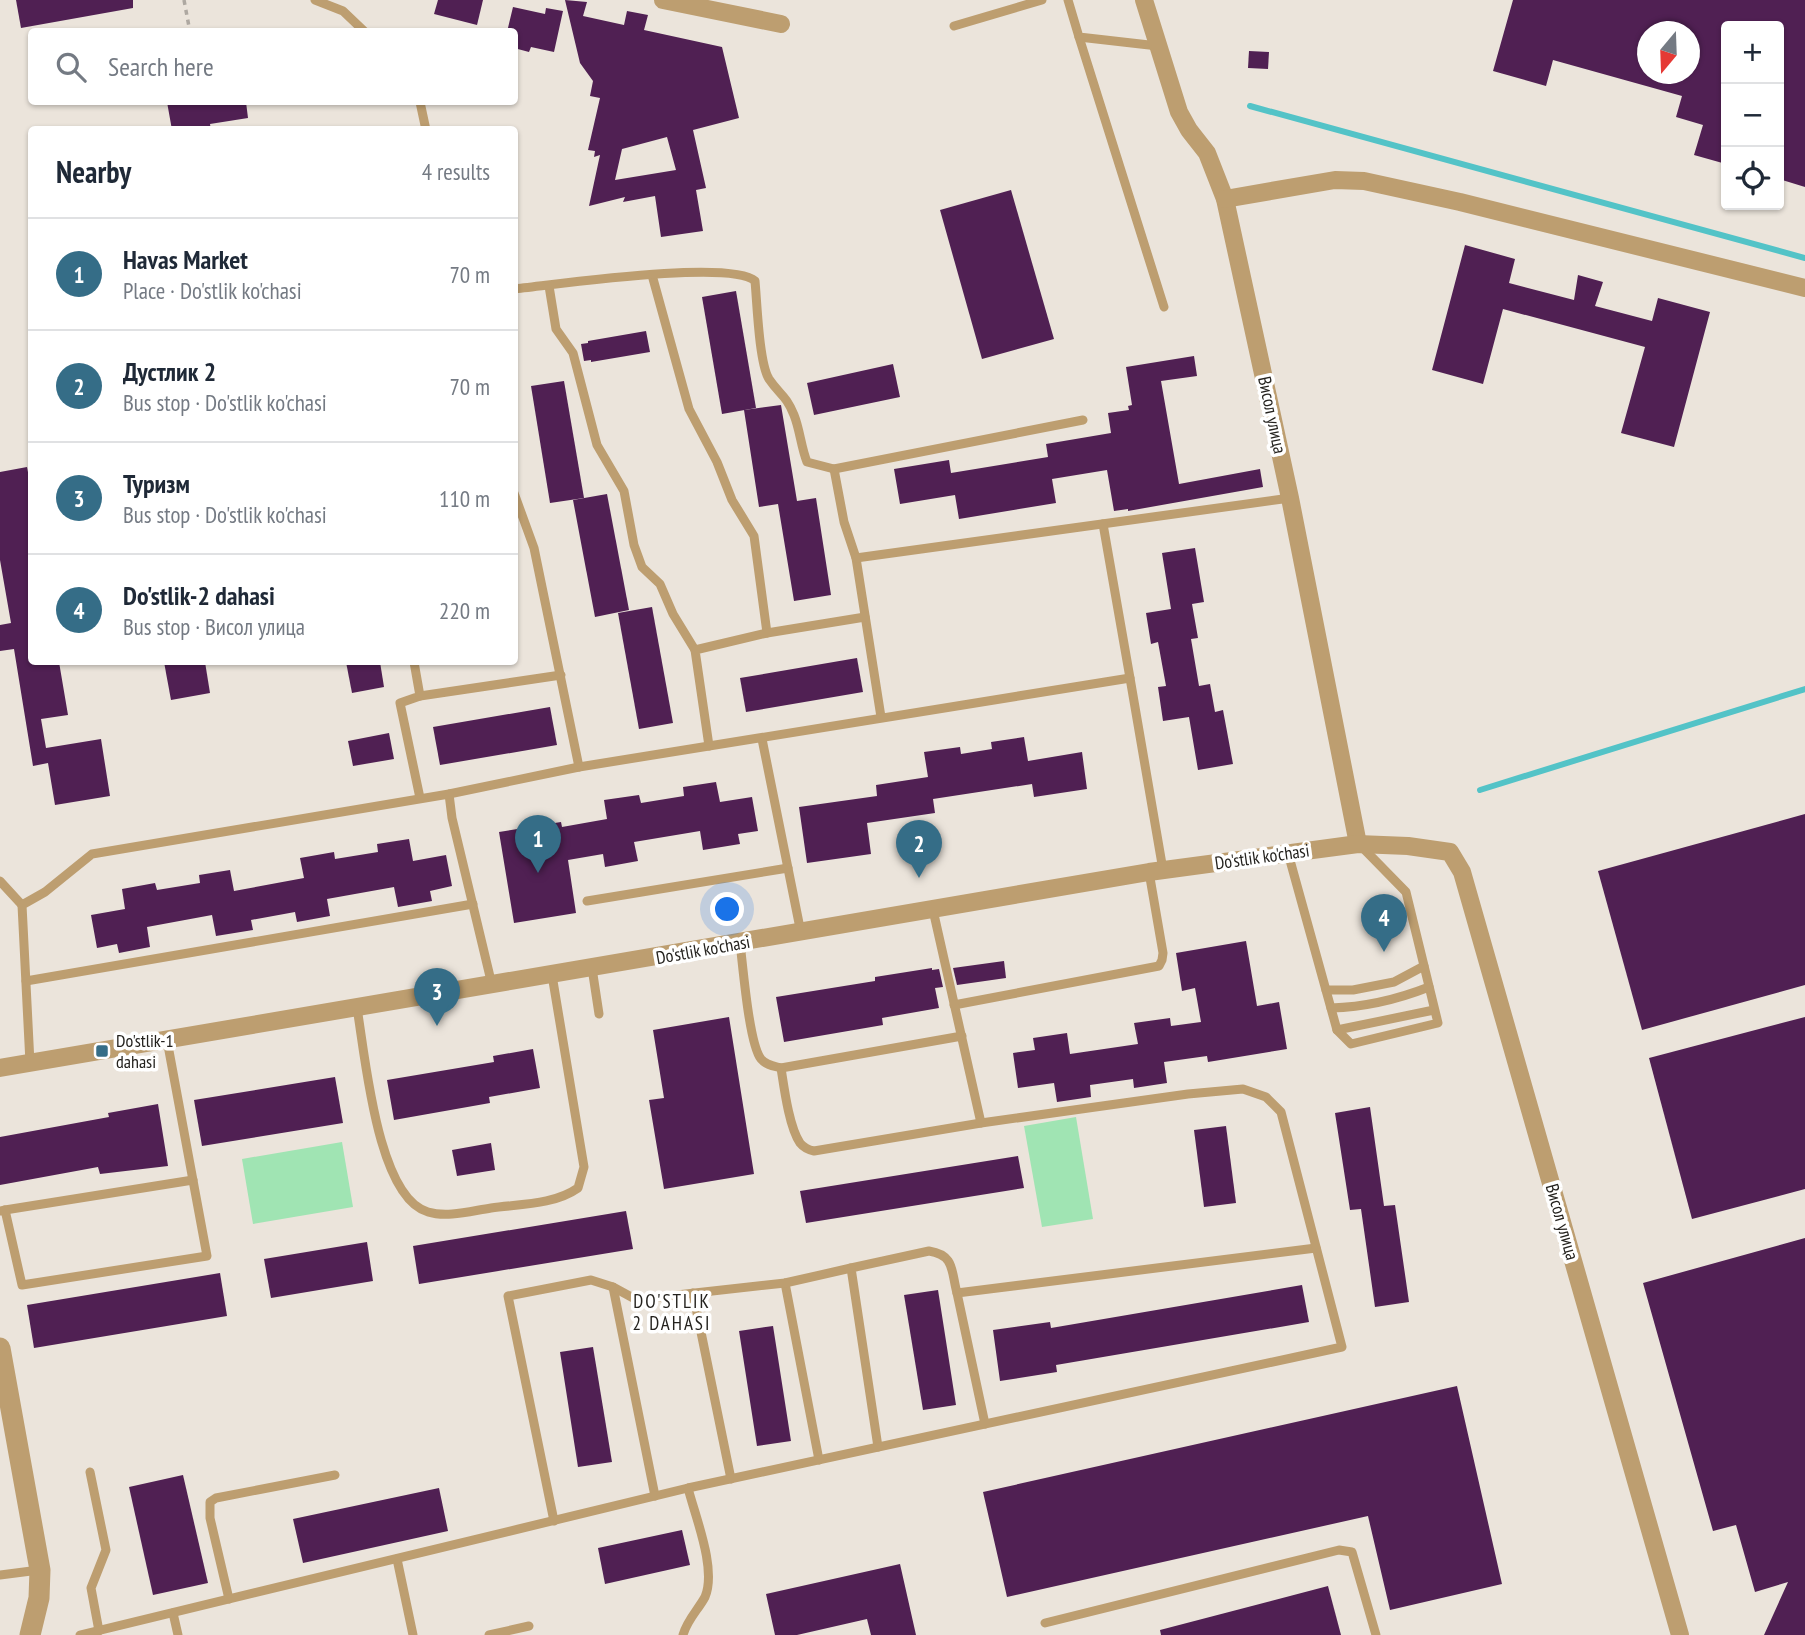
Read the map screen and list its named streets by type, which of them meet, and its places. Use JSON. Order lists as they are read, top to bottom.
{
  "streets": {
    "street": ["Висол улица", "Do'stlik ko'chasi"]
  },
  "crossings": [
    ["Висол улица", "Do'stlik ko'chasi"]
  ],
  "districts": ["DO'STLIK 2 DAHASI"],
  "places": {
    "transit": ["Do'stlik-1 dahasi"]
  },
  "north": "bottom",
  "page": {
    "map_buttons": ["+", "−"],
    "search": "Search here",
    "heading": ["Nearby", "4 results"],
    "list": [
      {
        "mark": "1",
        "name": "Havas Market",
        "note": "Place · Do'stlik ko'chasi",
        "value": "70 m"
      },
      {
        "mark": "2",
        "name": "Дустлик 2",
        "note": "Bus stop · Do'stlik ko'chasi",
        "value": "70 m"
      },
      {
        "mark": "3",
        "name": "Туризм",
        "note": "Bus stop · Do'stlik ko'chasi",
        "value": "110 m"
      },
      {
        "mark": "4",
        "name": "Do'stlik-2 dahasi",
        "note": "Bus stop · Висол улица",
        "value": "220 m"
      }
    ],
    "pins": [
      "1",
      "2",
      "4",
      "3"
    ]
  }
}
